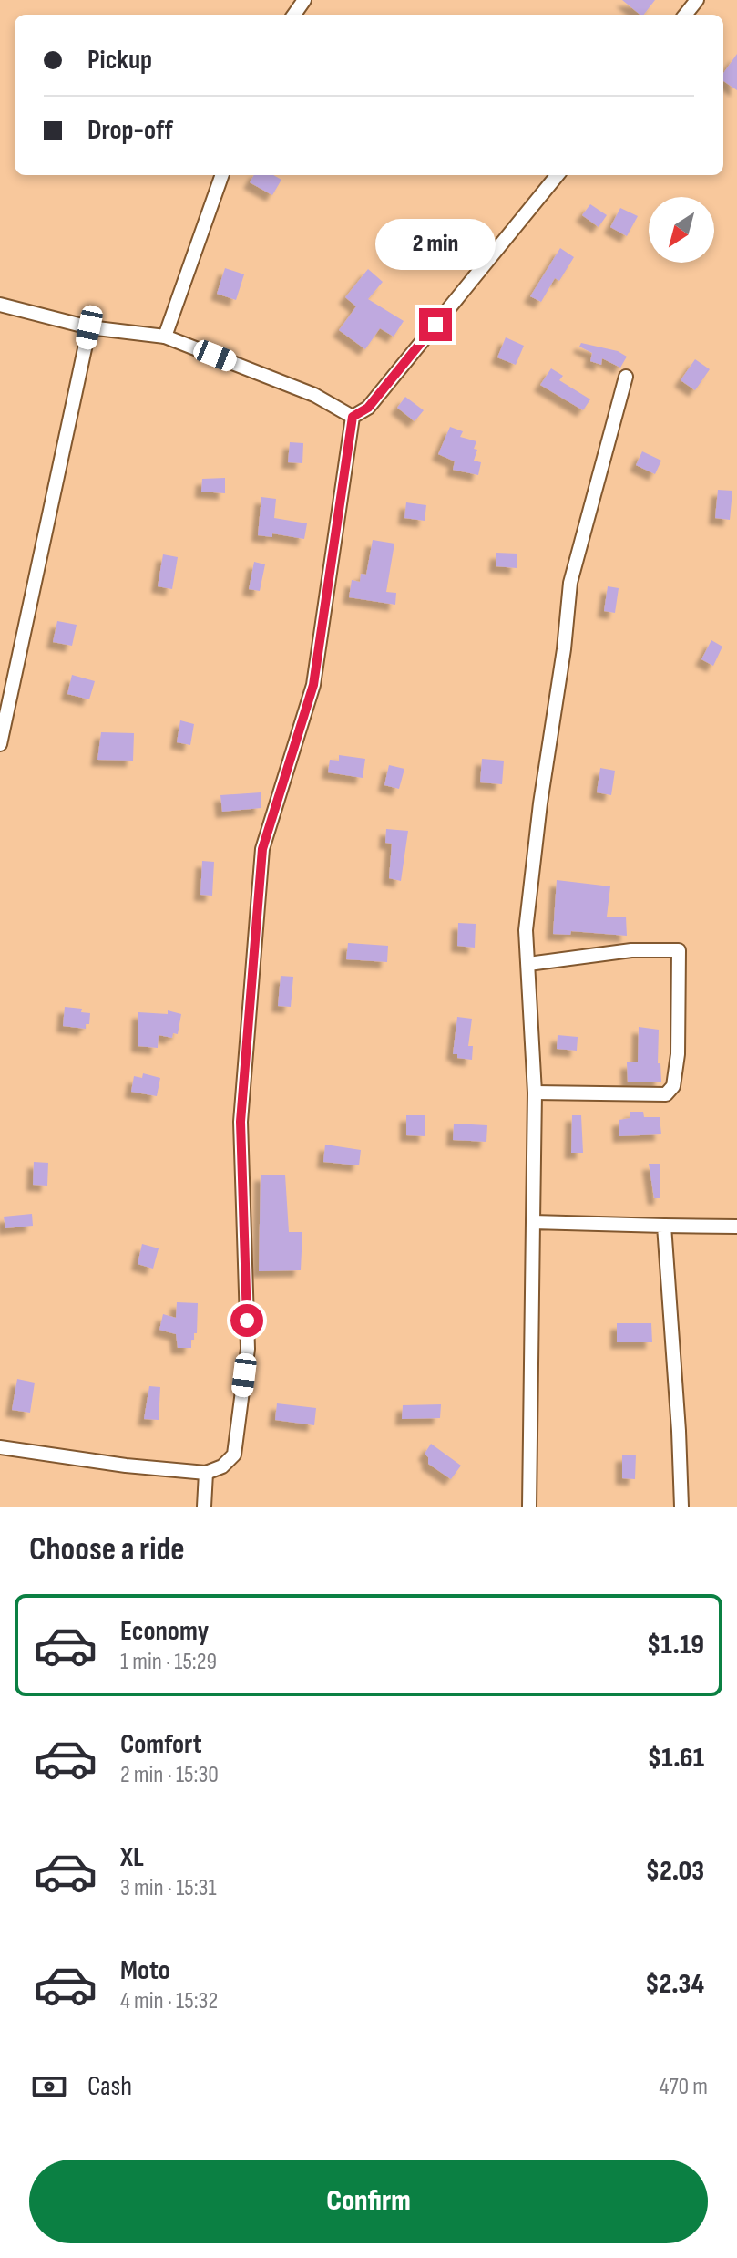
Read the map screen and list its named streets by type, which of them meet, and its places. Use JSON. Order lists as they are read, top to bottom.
{
  "north": "bottom left",
  "page": {
    "banner": ["Pickup", "Drop-off"],
    "bubble": "2 min",
    "heading": "Choose a ride",
    "list": [
      {
        "name": "Economy",
        "note": "1 min · 15:29",
        "value": "$1.19"
      },
      {
        "name": "Comfort",
        "note": "2 min · 15:30",
        "value": "$1.61"
      },
      {
        "name": "XL",
        "note": "3 min · 15:31",
        "value": "$2.03"
      },
      {
        "name": "Moto",
        "note": "4 min · 15:32",
        "value": "$2.34"
      }
    ],
    "pay": ["Cash", "470 m"],
    "buttons": "Confirm"
  }
}
